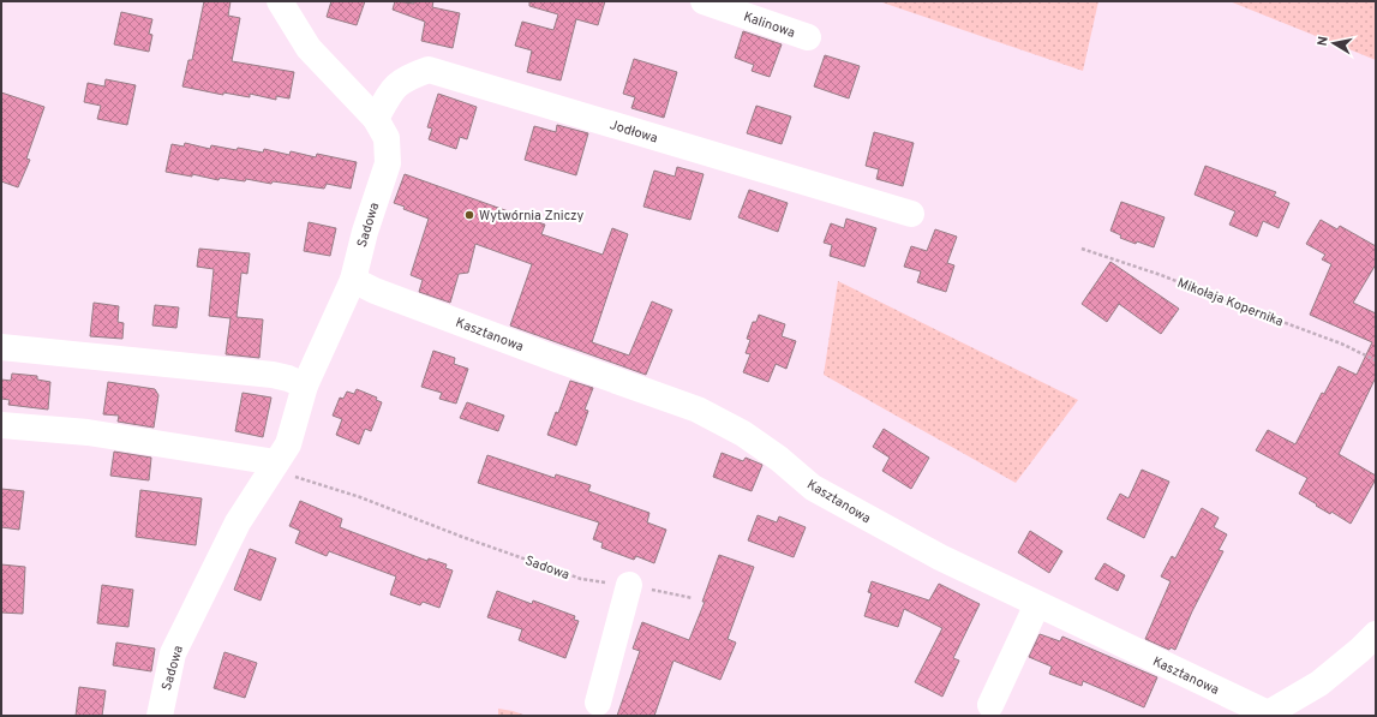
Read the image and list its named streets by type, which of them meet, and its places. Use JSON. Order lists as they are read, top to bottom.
{
  "streets": {
    "street": [
      "Kalinowa",
      "Jodłowa",
      "Sadowa",
      "Kasztanowa"
    ],
    "path": ["Mikołaja Kopernika"]
  },
  "crossings": [
    ["Jodłowa", "Sadowa"],
    ["Sadowa", "Kasztanowa"]
  ],
  "places": ["Wytwórnia Zniczy"],
  "north": "left"
}
